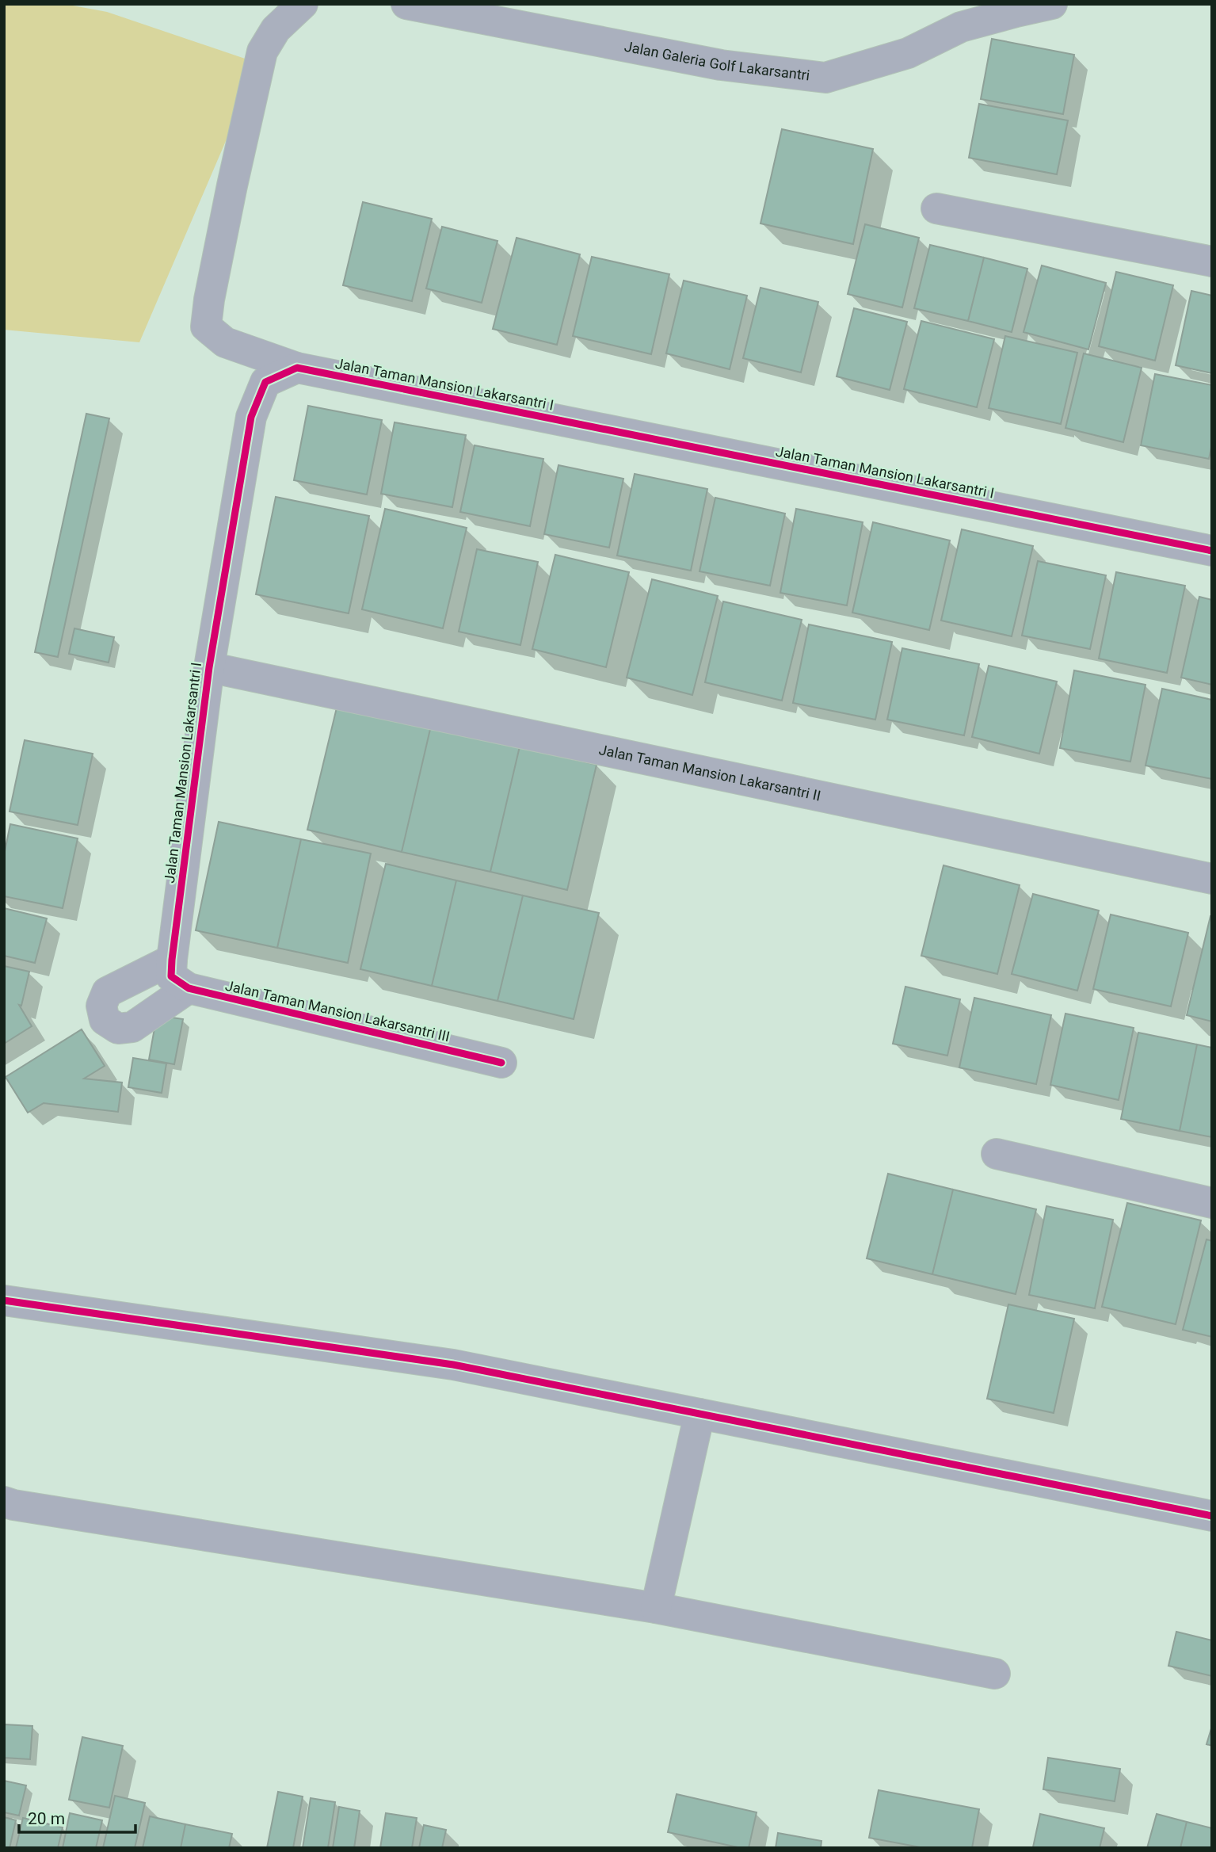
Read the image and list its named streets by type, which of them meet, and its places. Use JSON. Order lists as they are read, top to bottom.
{
  "streets": {
    "street": [
      "Jalan Galeria Golf Lakarsantri",
      "Jalan Taman Mansion Lakarsantri I",
      "Jalan Taman Mansion Lakarsantri II",
      "Jalan Taman Mansion Lakarsantri III"
    ]
  },
  "crossings": [
    ["Jalan Taman Mansion Lakarsantri I", "Jalan Taman Mansion Lakarsantri II"],
    ["Jalan Taman Mansion Lakarsantri I", "Jalan Taman Mansion Lakarsantri III"]
  ],
  "scale_bar": "20 m"
}
